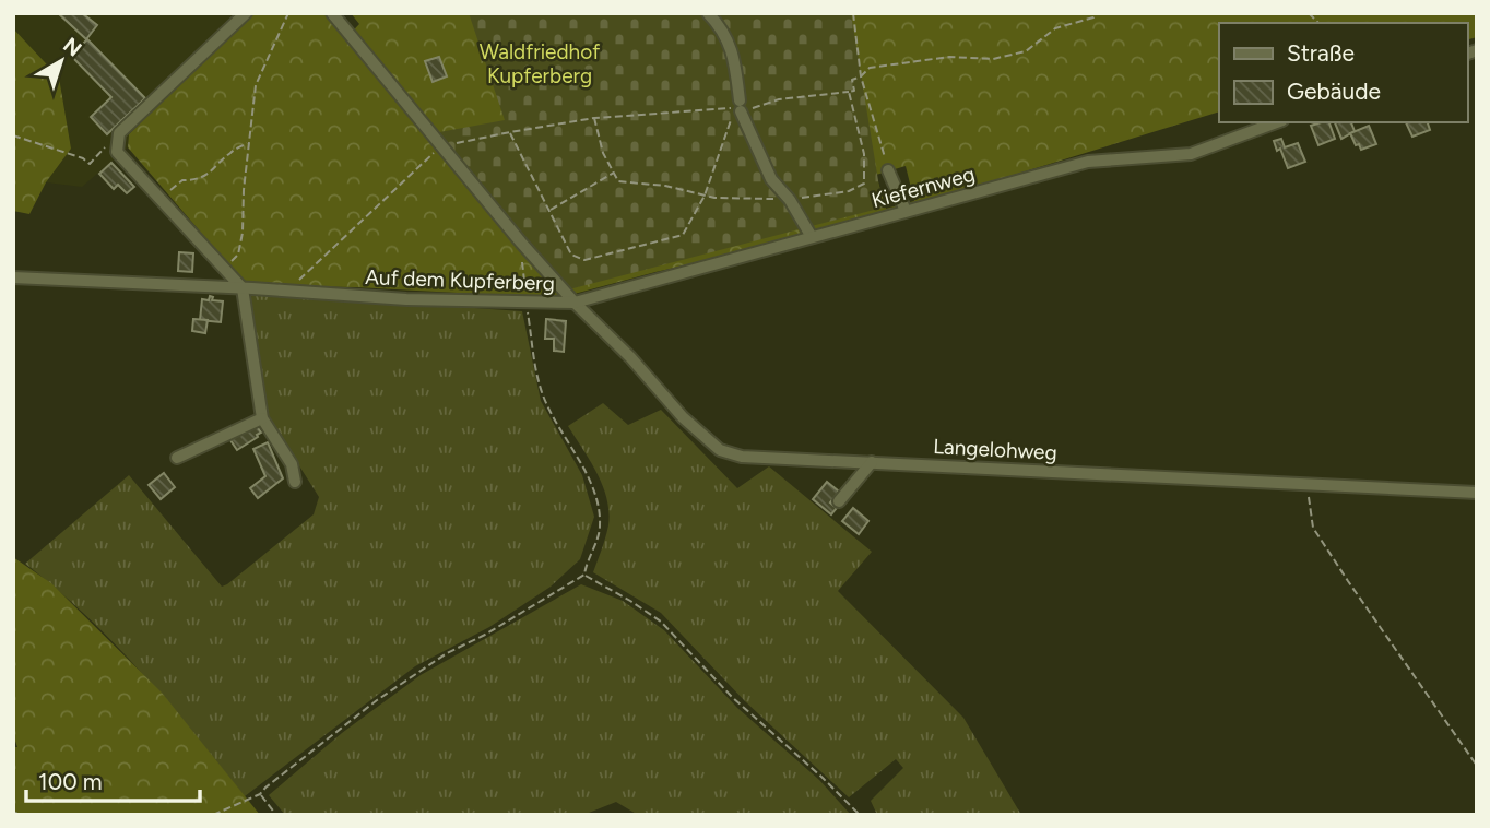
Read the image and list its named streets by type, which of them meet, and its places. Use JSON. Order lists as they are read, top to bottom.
{
  "streets": {
    "street": ["Kiefernweg", "Auf dem Kupferberg", "Langelohweg"]
  },
  "crossings": [
    ["Kiefernweg", "Auf dem Kupferberg"],
    ["Kiefernweg", "Langelohweg"],
    ["Auf dem Kupferberg", "Langelohweg"]
  ],
  "parks": ["Waldfriedhof Kupferberg"],
  "legend": ["Straße", "Gebäude"],
  "scale_bar": "100 m",
  "north": "top right"
}
